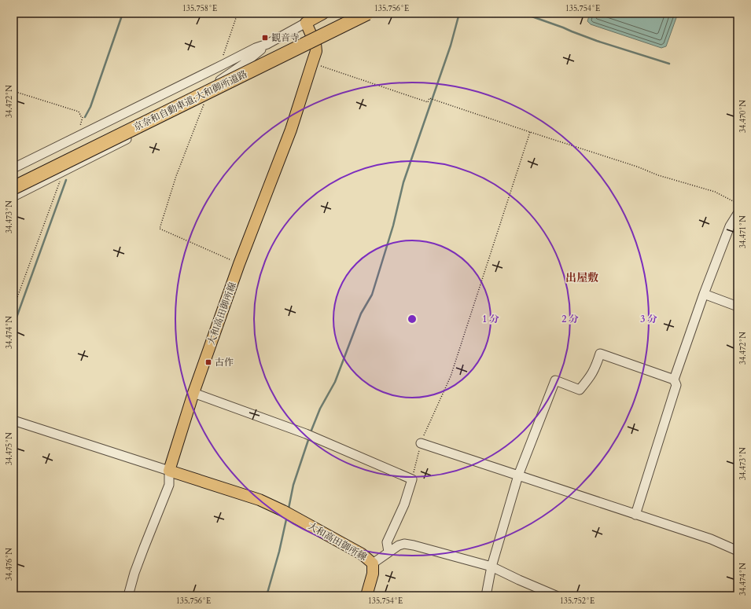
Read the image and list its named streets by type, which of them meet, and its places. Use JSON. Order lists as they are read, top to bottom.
{
  "streets": {
    "highway": ["京奈和自動車道;大和御所道路"],
    "main road": ["大和高田御所線"]
  },
  "districts": ["出屋敷"],
  "places": {
    "transit": ["観音寺", "古作"]
  },
  "coordinates": [
    "135.758°E",
    "135.756°E",
    "135.754°E",
    "34.472°N",
    "34.470°N",
    "34.473°N",
    "34.471°N",
    "34.474°N",
    "34.475°N",
    "34.476°N",
    "135.752°E"
  ],
  "rings": ["1 分", "2 分", "3 分"]
}
